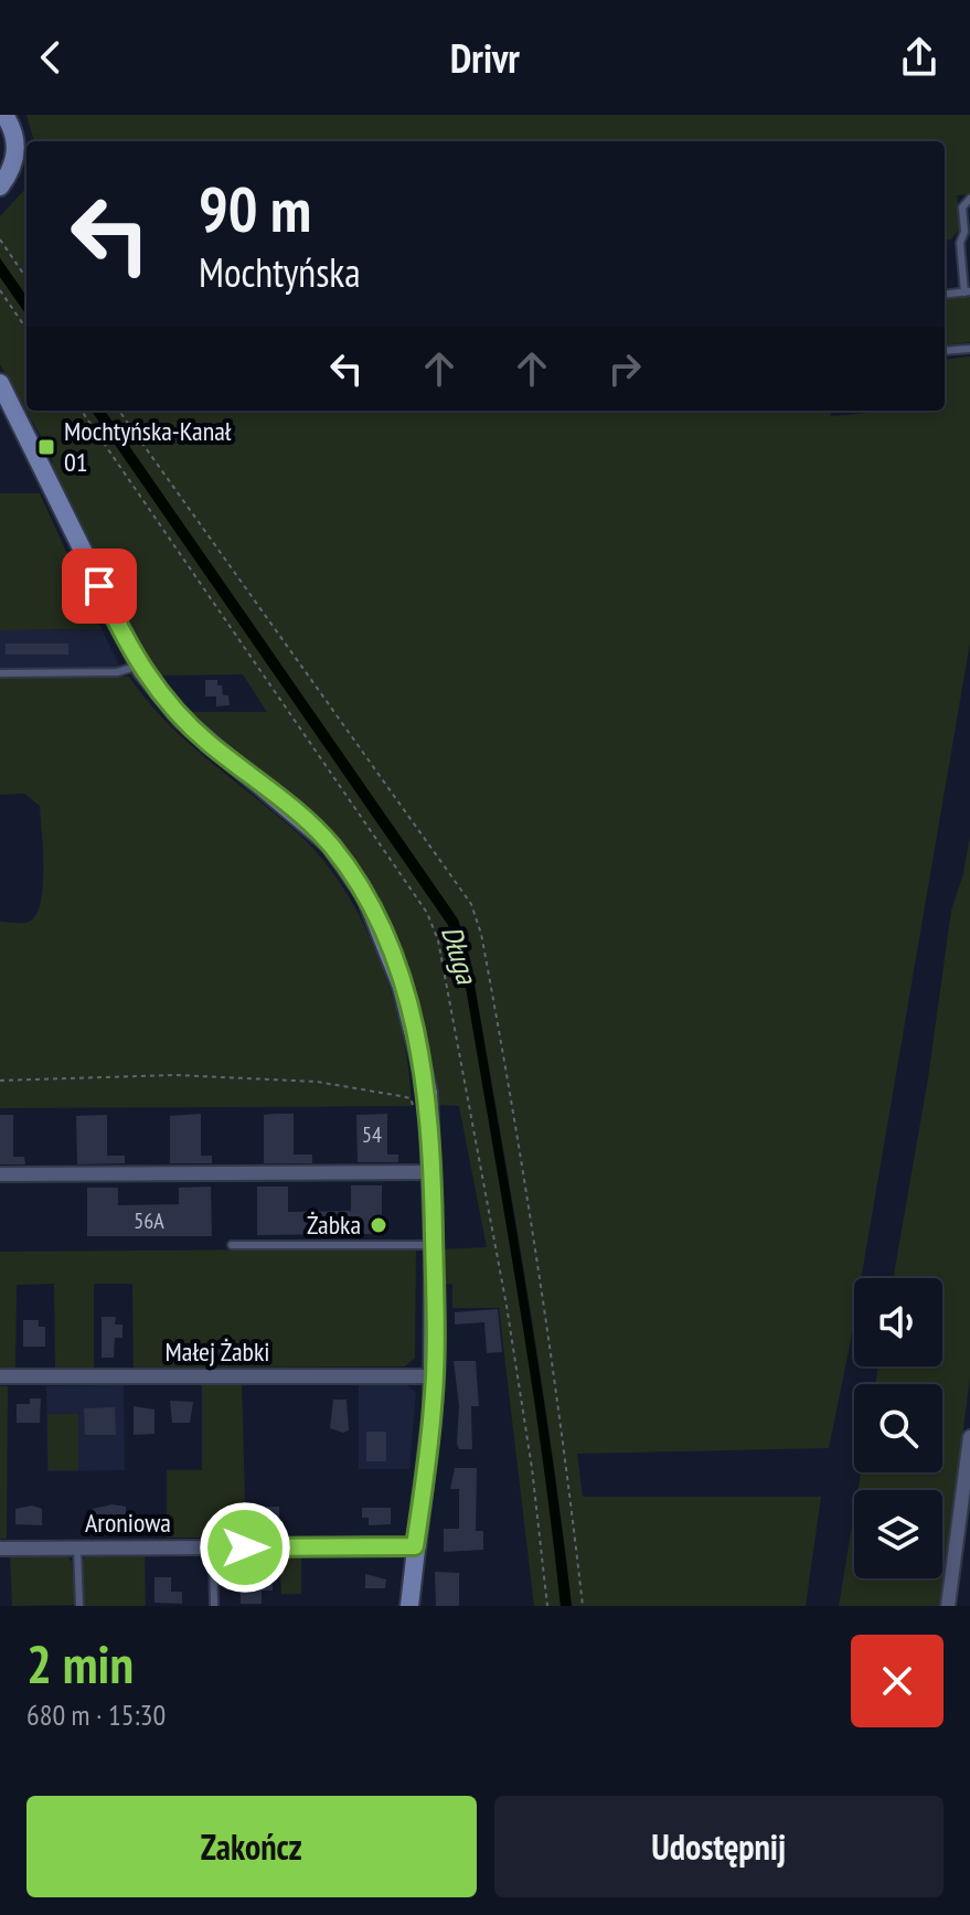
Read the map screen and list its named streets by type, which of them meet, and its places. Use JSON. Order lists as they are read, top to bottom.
{
  "streets": {
    "street": ["Małej Żabki", "Aroniowa"]
  },
  "water": ["Długa"],
  "places": {
    "transit": ["Mochtyńska-Kanał 01"],
    "other": ["Żabka"]
  },
  "house_numbers": ["54", "56A"],
  "page": {
    "header": "Drivr",
    "turn": ["90 m", "Mochtyńska"],
    "heading": ["2 min", "680 m · 15:30"],
    "buttons": ["Zakończ", "Udostępnij"]
  }
}
